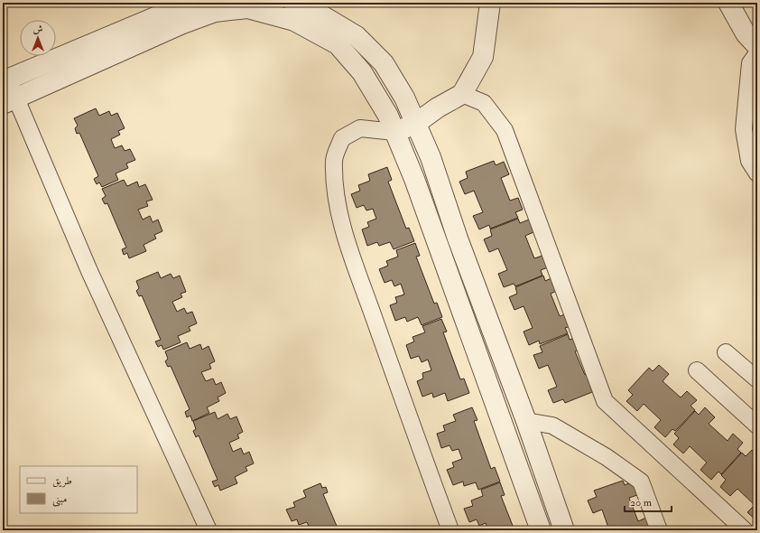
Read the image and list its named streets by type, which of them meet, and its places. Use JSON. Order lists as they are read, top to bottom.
{
  "legend": ["طريق", "مبنى"],
  "scale_bar": "20 m",
  "north": "top"
}
